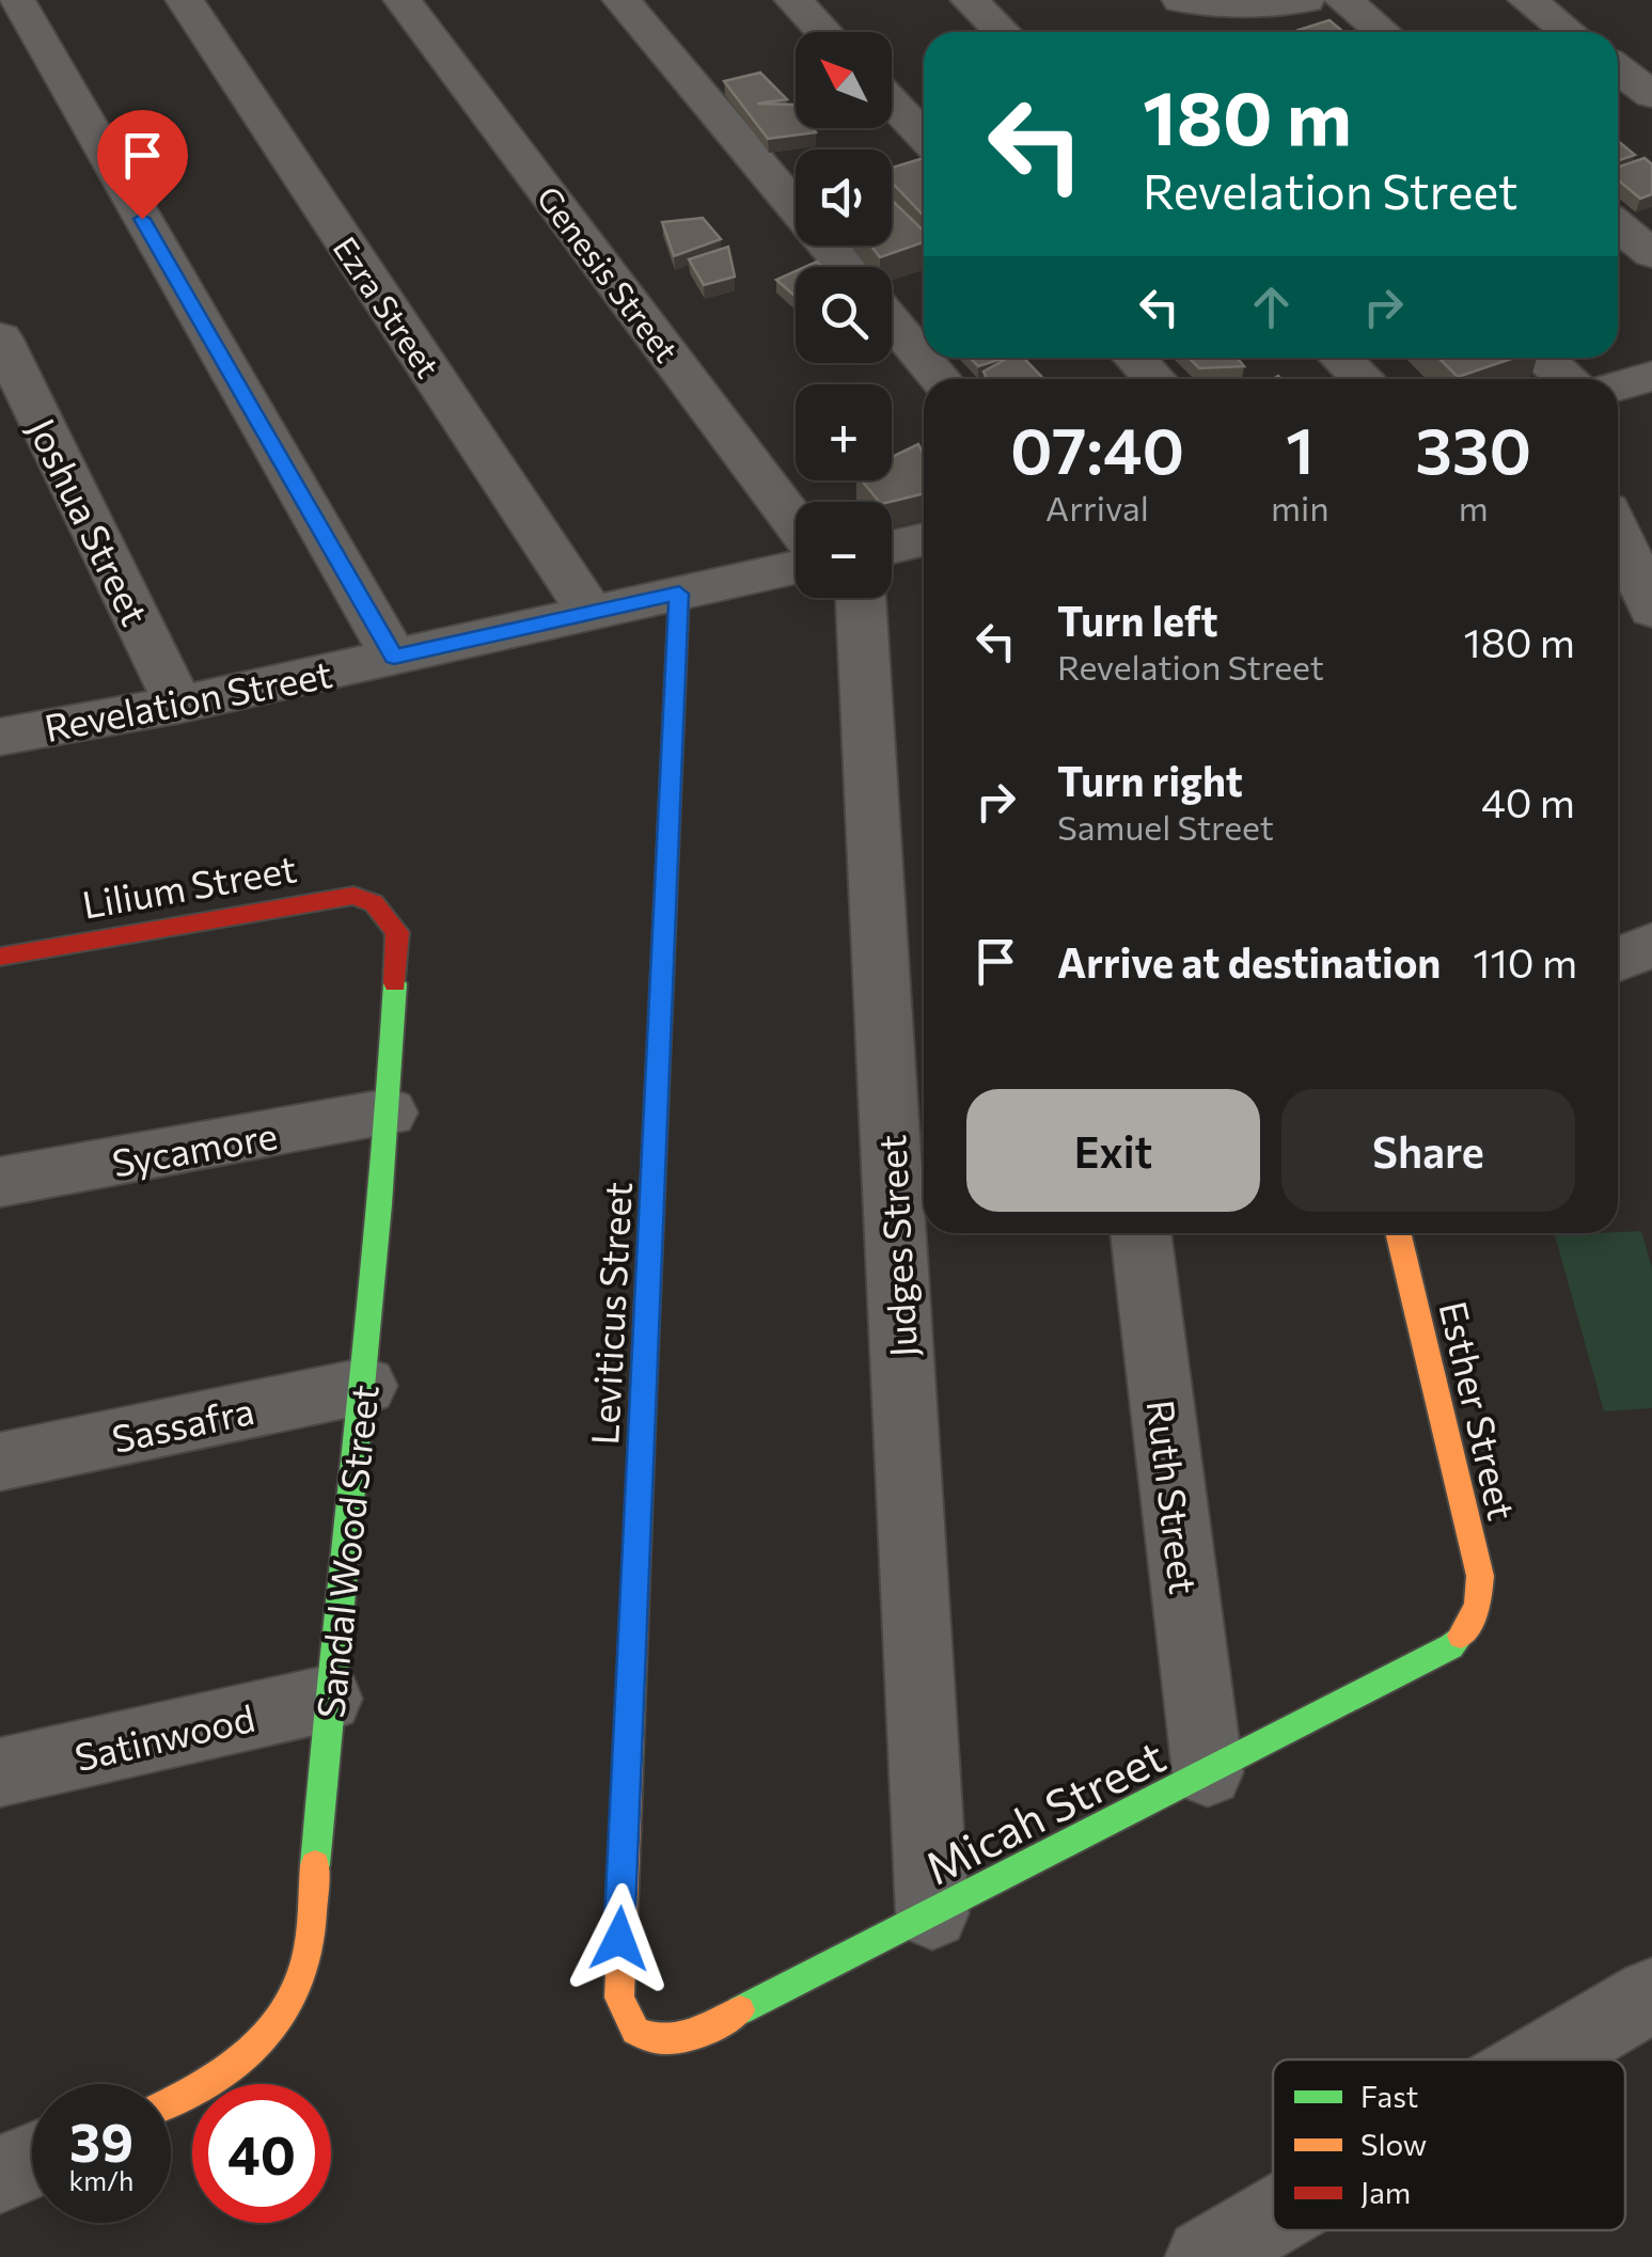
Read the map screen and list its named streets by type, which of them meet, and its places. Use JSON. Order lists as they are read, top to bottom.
{
  "streets": {
    "street": [
      "Genesis Street",
      "Ezra Street",
      "Joshua Street",
      "Revelation Street",
      "Lilium Street",
      "Sycamore",
      "Judges Street",
      "Leviticus Street",
      "Esther Street",
      "Sassafra",
      "Ruth Street",
      "Sandal Wood Street",
      "Satinwood",
      "Micah Street"
    ]
  },
  "crossings": [
    ["Ezra Street", "Revelation Street"],
    ["Joshua Street", "Revelation Street"],
    ["Revelation Street", "Leviticus Street"],
    ["Lilium Street", "Sandal Wood Street"],
    ["Sycamore", "Sandal Wood Street"],
    ["Judges Street", "Micah Street"],
    ["Leviticus Street", "Micah Street"],
    ["Esther Street", "Micah Street"],
    ["Sassafra", "Sandal Wood Street"],
    ["Ruth Street", "Micah Street"],
    ["Sandal Wood Street", "Satinwood"]
  ],
  "legend": ["Fast", "Slow", "Jam"],
  "north": "top left",
  "page": {
    "map_buttons": ["+", "−"],
    "turn": ["180 m", "Revelation Street"],
    "eta": [
      "07:40",
      "Arrival",
      "1",
      "min",
      "330",
      "m"
    ],
    "list": [
      {
        "name": "Turn left",
        "note": "Revelation Street",
        "value": "180 m"
      },
      {
        "name": "Turn right",
        "note": "Samuel Street",
        "value": "40 m"
      },
      {
        "name": "Arrive at destination",
        "value": "110 m"
      }
    ],
    "buttons": ["Exit", "Share"],
    "speed": "39 km/h",
    "limit": "40"
  }
}
